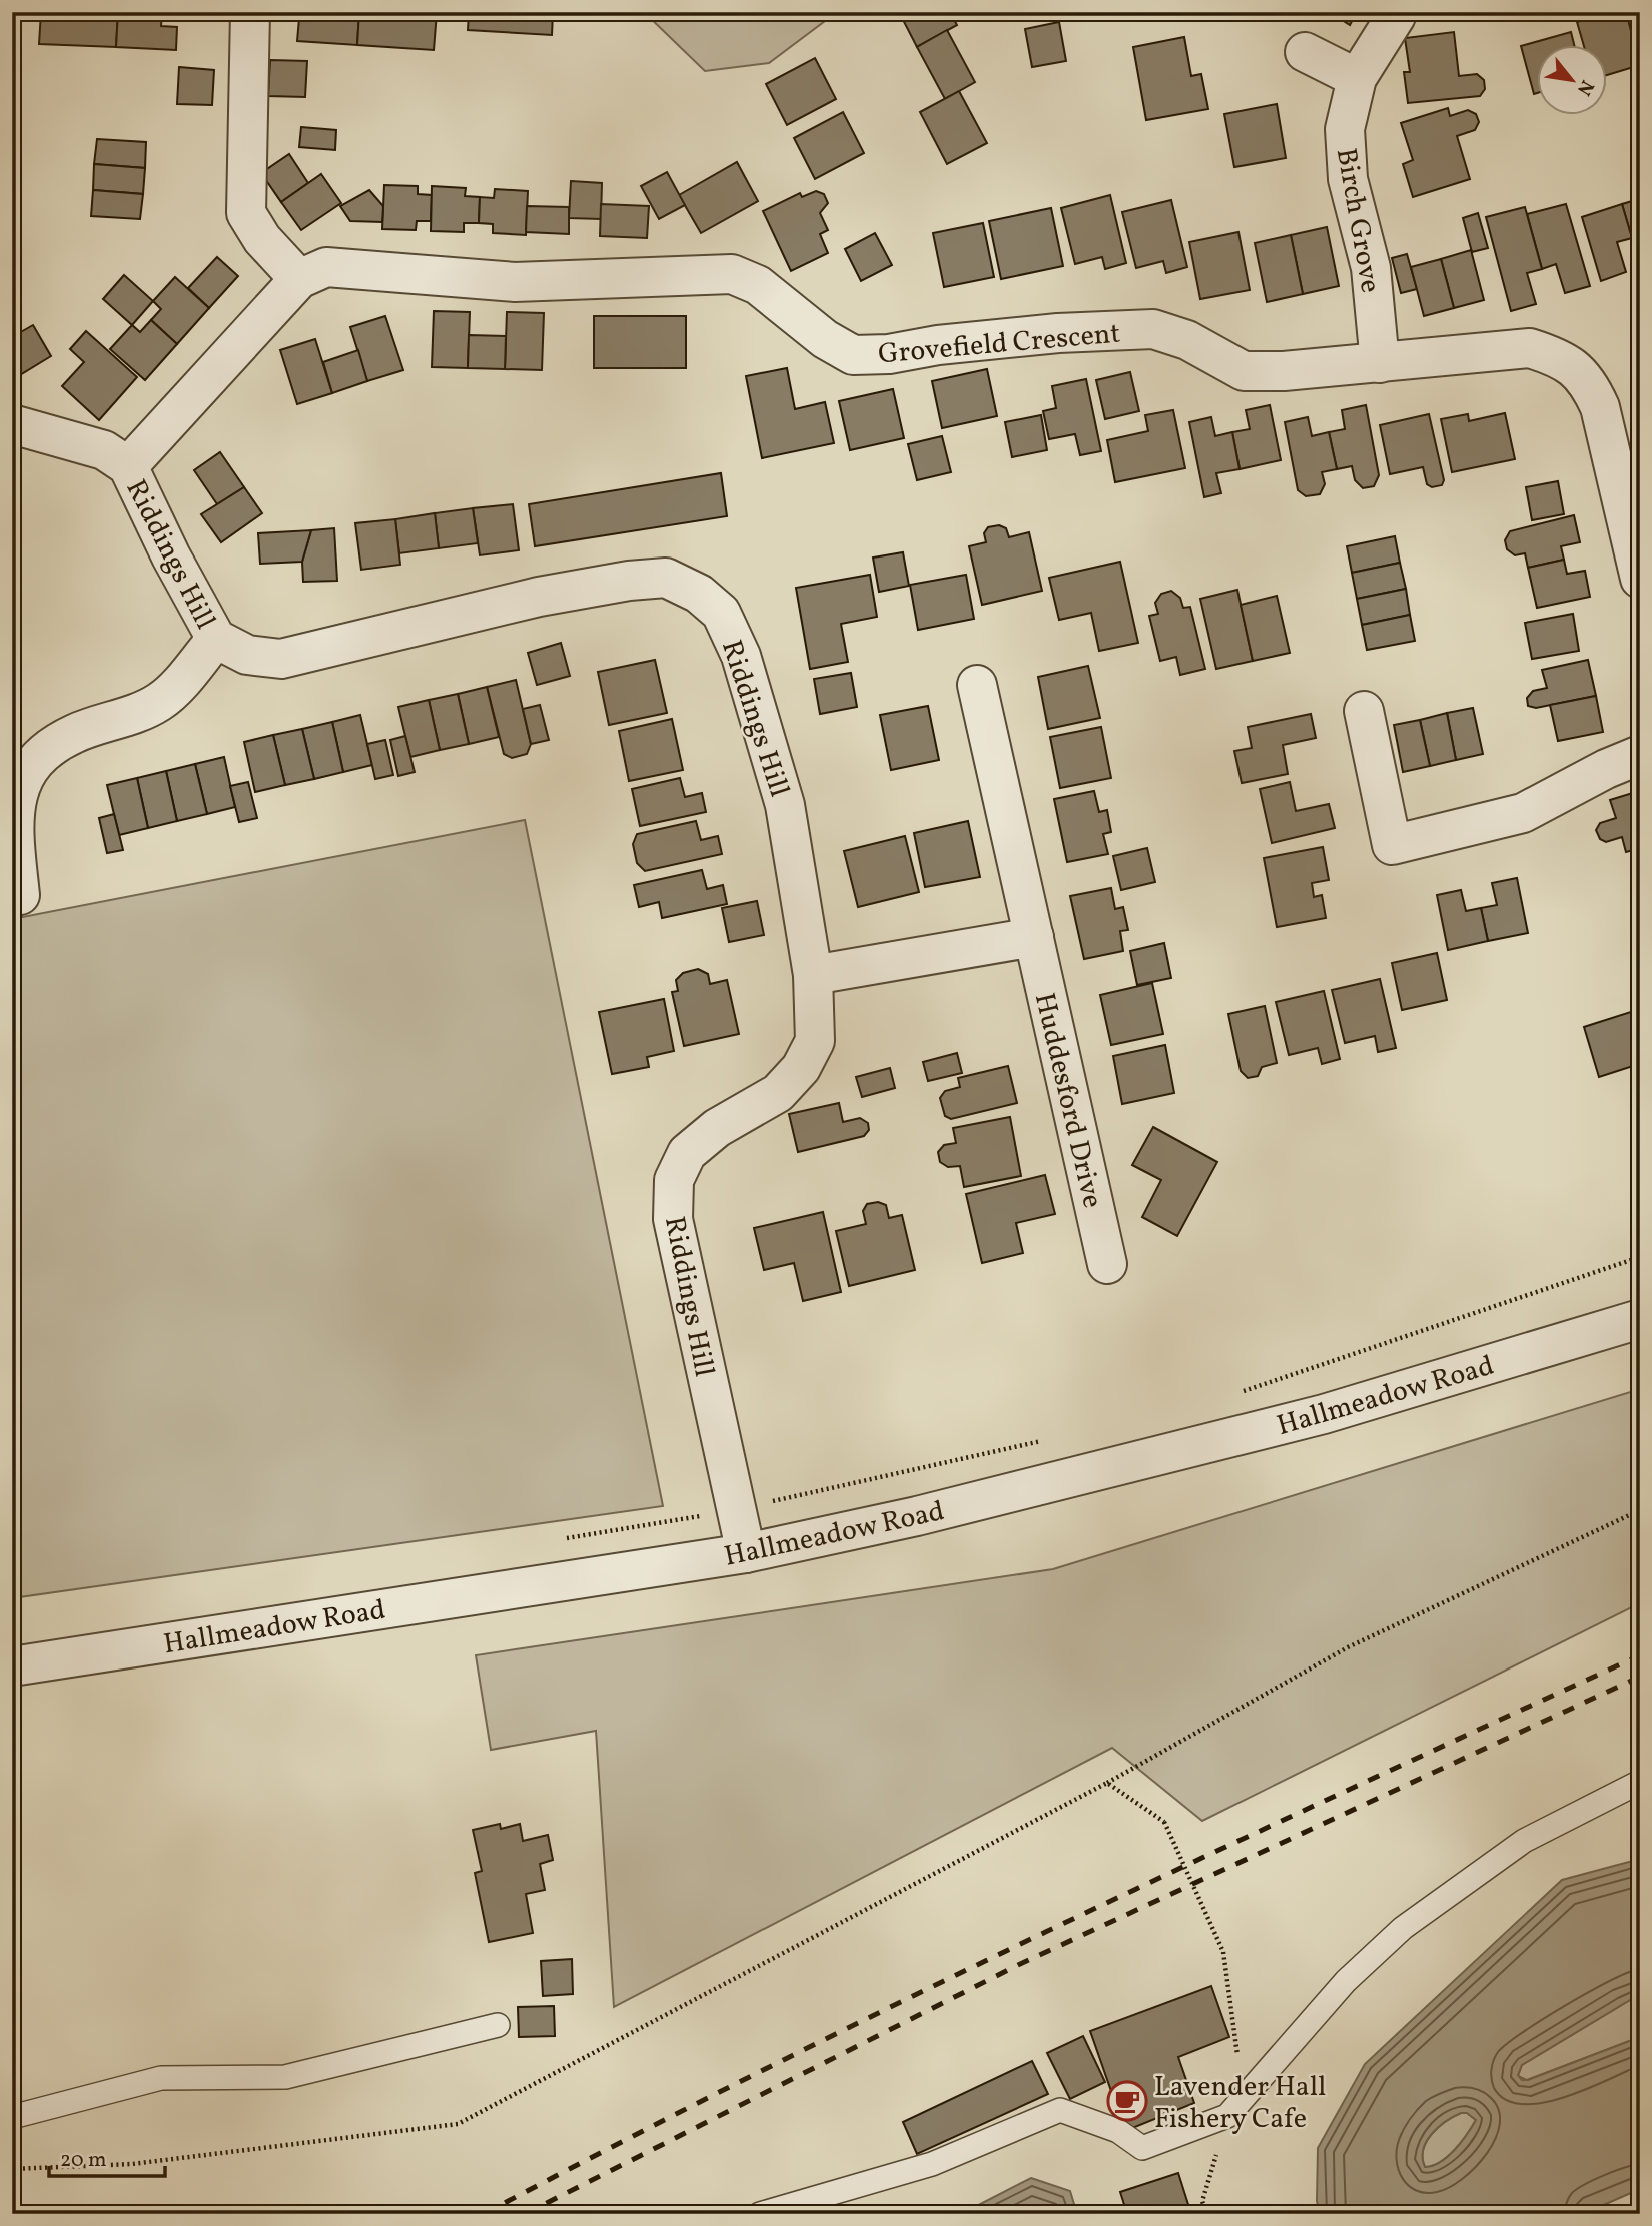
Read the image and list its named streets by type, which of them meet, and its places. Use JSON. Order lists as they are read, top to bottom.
{
  "streets": {
    "street": [
      "Birch Grove",
      "Grovefield Crescent",
      "Riddings Hill",
      "Huddesford Drive",
      "Hallmeadow Road"
    ]
  },
  "crossings": [
    ["Birch Grove", "Grovefield Crescent"],
    ["Grovefield Crescent", "Riddings Hill"],
    ["Riddings Hill", "Hallmeadow Road"]
  ],
  "places": {
    "cafe": ["Lavender Hall Fishery Cafe"]
  },
  "scale_bar": "20 m",
  "north": "bottom right"
}
